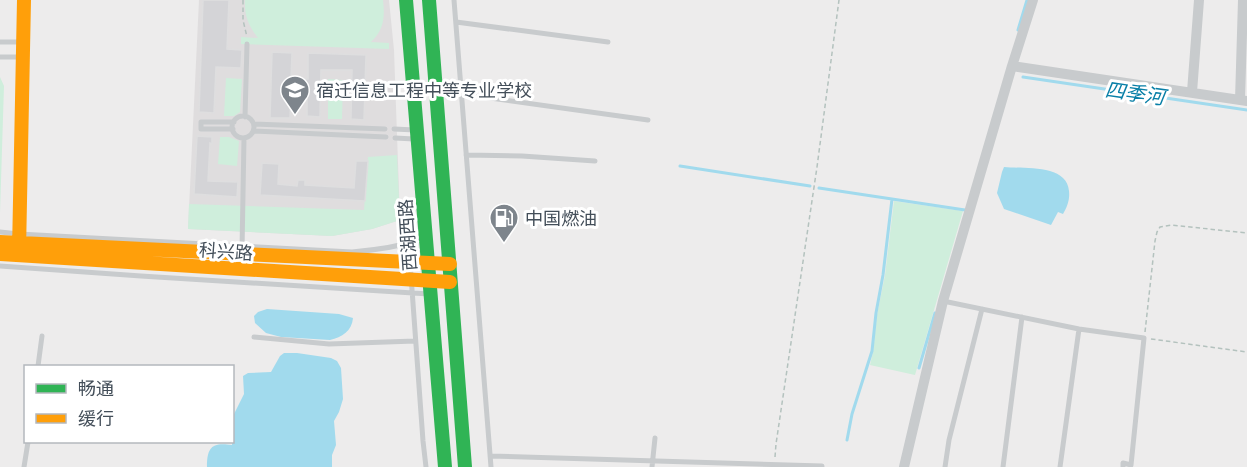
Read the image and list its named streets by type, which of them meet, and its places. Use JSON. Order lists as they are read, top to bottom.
{
  "streets": {
    "main road": ["西湖西路", "科兴路"]
  },
  "crossings": [
    ["西湖西路", "科兴路"]
  ],
  "water": ["四季河"],
  "places": {
    "school or university": ["宿迁信息工程中等专业学校"],
    "fuel station": ["中国燃油"]
  },
  "legend": ["畅通", "缓行"]
}
